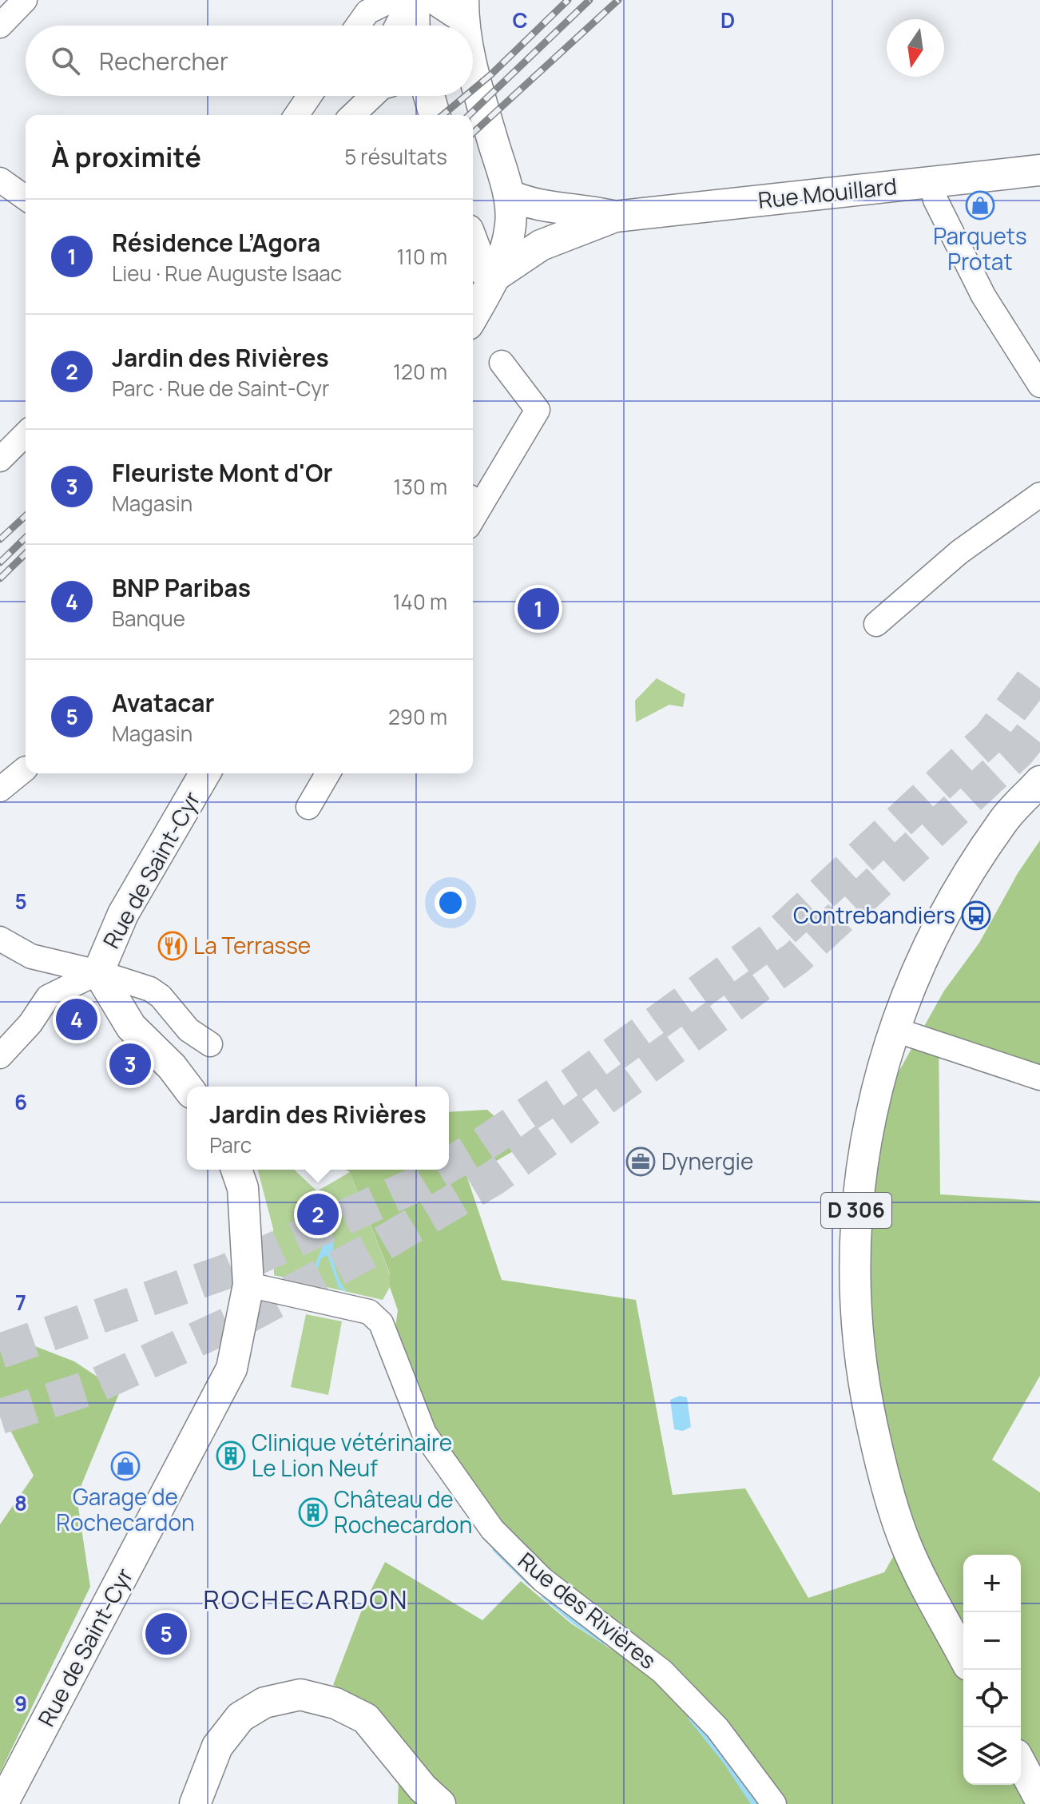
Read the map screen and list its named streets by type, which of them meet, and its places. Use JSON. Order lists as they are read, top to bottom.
{
  "streets": {
    "main road": ["Rue Mouillard", "Rue de Saint-Cyr", "D 306"],
    "street": ["Rue des Rivières"]
  },
  "crossings": [
    ["Rue de Saint-Cyr", "Rue des Rivières"]
  ],
  "districts": ["ROCHECARDON"],
  "places": {
    "shop": ["Parquets Protat", "Garage de Rochecardon"],
    "bus stop": ["Contrebandiers"],
    "restaurant": ["La Terrasse"],
    "office": ["Dynergie"],
    "building": ["Clinique vétérinaire Le Lion Neuf", "Château de Rochecardon"]
  },
  "north": "bottom",
  "page": {
    "search": "Rechercher",
    "heading": ["À proximité", "5 résultats"],
    "list": [
      {
        "mark": "1",
        "name": "Résidence L’Agora",
        "note": "Lieu · Rue Auguste Isaac",
        "value": "110 m"
      },
      {
        "mark": "2",
        "name": "Jardin des Rivières",
        "note": "Parc · Rue de Saint-Cyr",
        "value": "120 m"
      },
      {
        "mark": "3",
        "name": "Fleuriste Mont d'Or",
        "note": "Magasin",
        "value": "130 m"
      },
      {
        "mark": "4",
        "name": "BNP Paribas",
        "note": "Banque",
        "value": "140 m"
      },
      {
        "mark": "5",
        "name": "Avatacar",
        "note": "Magasin",
        "value": "290 m"
      }
    ],
    "pins": [
      "1",
      "4",
      "3",
      "2",
      "5"
    ],
    "popup": ["Jardin des Rivières", "Parc"],
    "map_buttons": ["+", "−"]
  },
  "grid": {
    "columns": ["C", "D"],
    "rows": [
      "5",
      "6",
      "7",
      "8",
      "9"
    ]
  }
}
